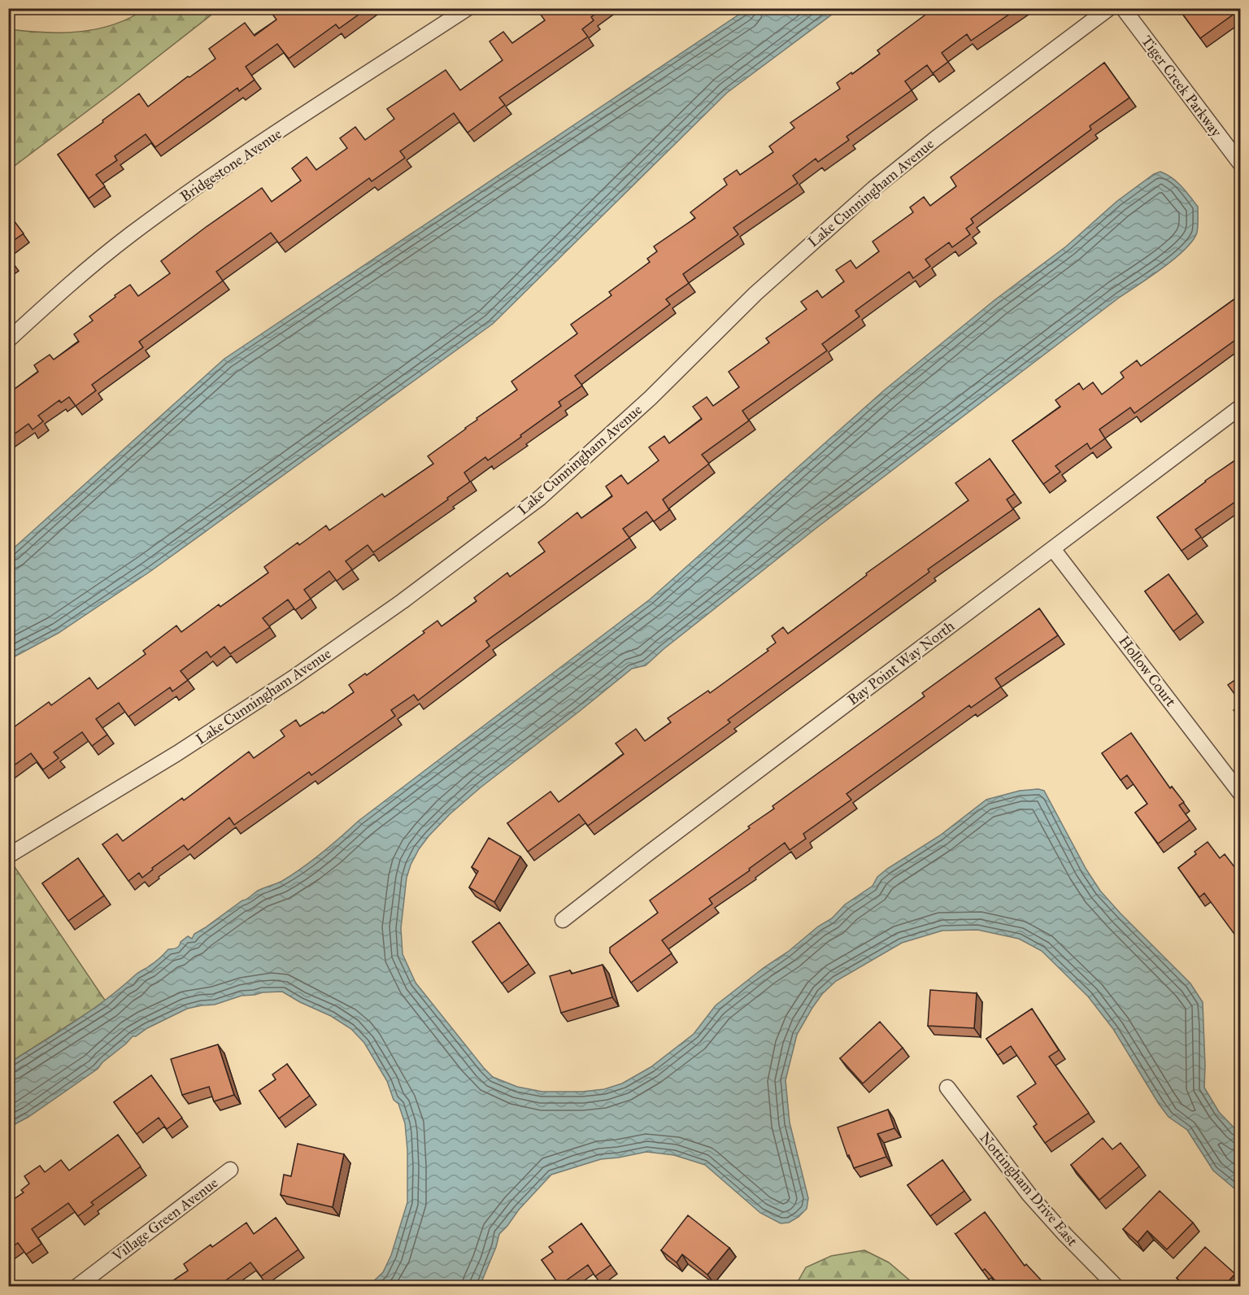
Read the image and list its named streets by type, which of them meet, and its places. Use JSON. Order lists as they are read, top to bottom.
{
  "streets": {
    "street": [
      "Tiger Creek Parkway",
      "Bridgestone Avenue",
      "Lake Cunningham Avenue",
      "Bay Point Way North",
      "Hollow Court",
      "Nottingham Drive East",
      "Village Green Avenue"
    ]
  },
  "crossings": [
    ["Bay Point Way North", "Hollow Court"]
  ]
}
